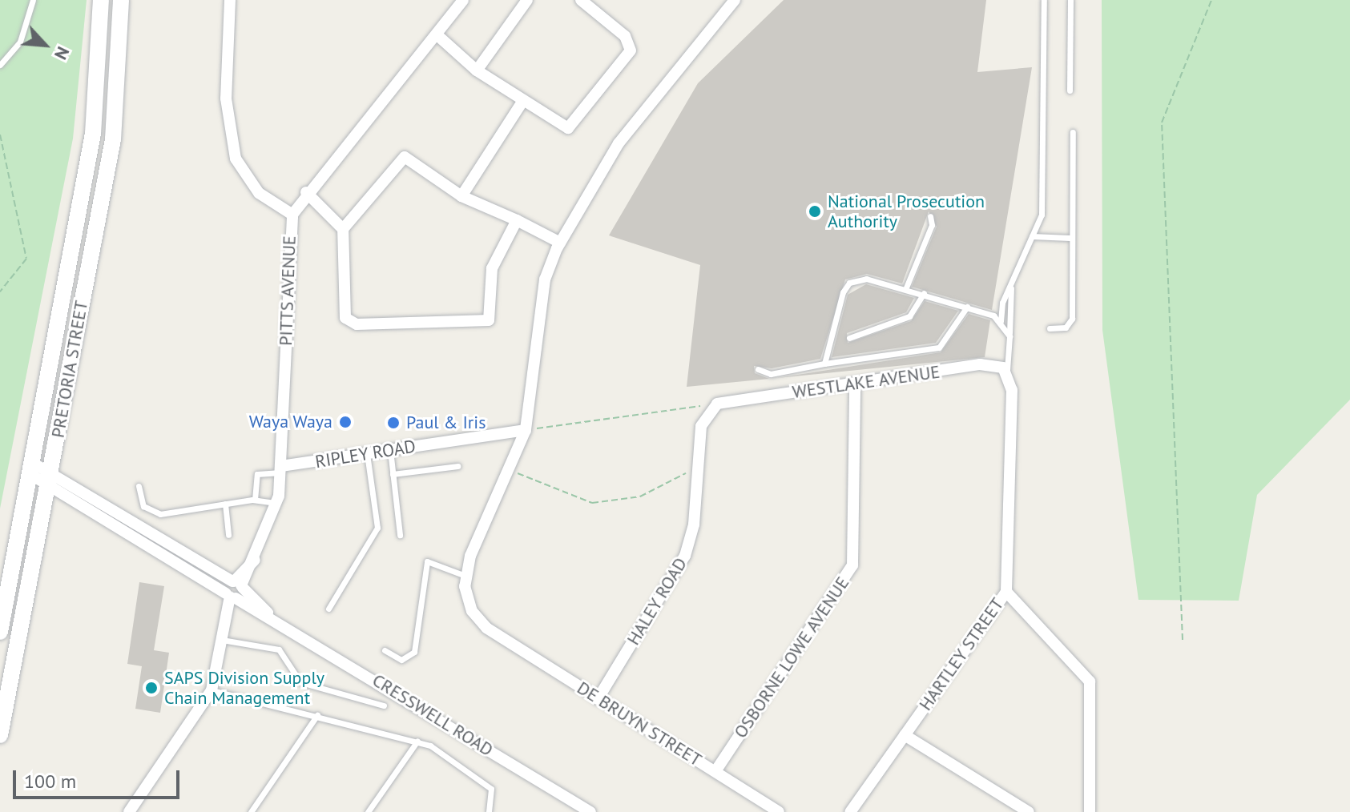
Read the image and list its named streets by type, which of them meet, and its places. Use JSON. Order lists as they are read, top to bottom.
{
  "streets": {
    "main road": ["PRETORIA STREET"],
    "street": [
      "PITTS AVENUE",
      "WESTLAKE AVENUE",
      "RIPLEY ROAD",
      "HALEY ROAD",
      "HARTLEY STREET",
      "OSBORNE LOWE AVENUE",
      "CRESSWELL ROAD",
      "DE BRUYN STREET"
    ]
  },
  "crossings": [
    ["PITTS AVENUE", "RIPLEY ROAD"],
    ["PITTS AVENUE", "CRESSWELL ROAD"],
    ["PRETORIA STREET", "CRESSWELL ROAD"],
    ["WESTLAKE AVENUE", "HALEY ROAD"],
    ["WESTLAKE AVENUE", "HARTLEY STREET"],
    ["WESTLAKE AVENUE", "OSBORNE LOWE AVENUE"],
    ["HALEY ROAD", "DE BRUYN STREET"],
    ["OSBORNE LOWE AVENUE", "DE BRUYN STREET"]
  ],
  "places": [
    "National Prosecution Authority",
    "Waya Waya",
    "Paul & Iris",
    "SAPS Division Supply Chain Management"
  ],
  "scale_bar": "100 m",
  "north": "bottom right"
}
